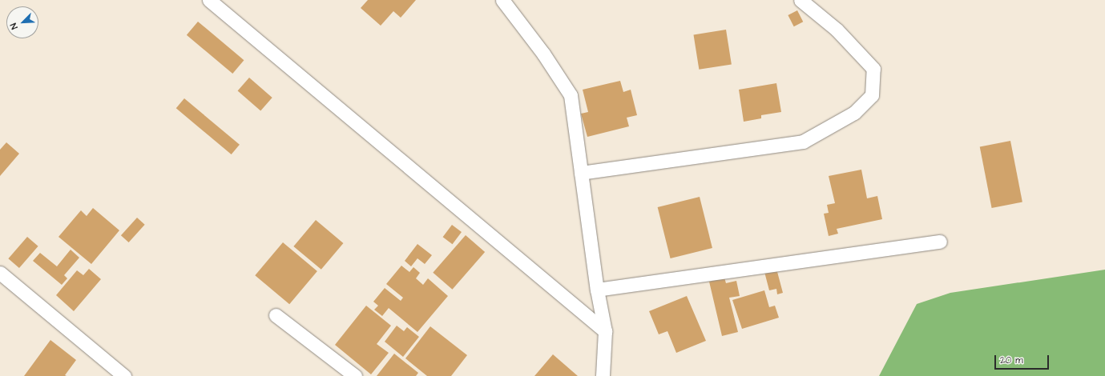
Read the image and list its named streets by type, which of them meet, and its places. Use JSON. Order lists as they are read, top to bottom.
{
  "scale_bar": "20 m",
  "north": "bottom left"
}
